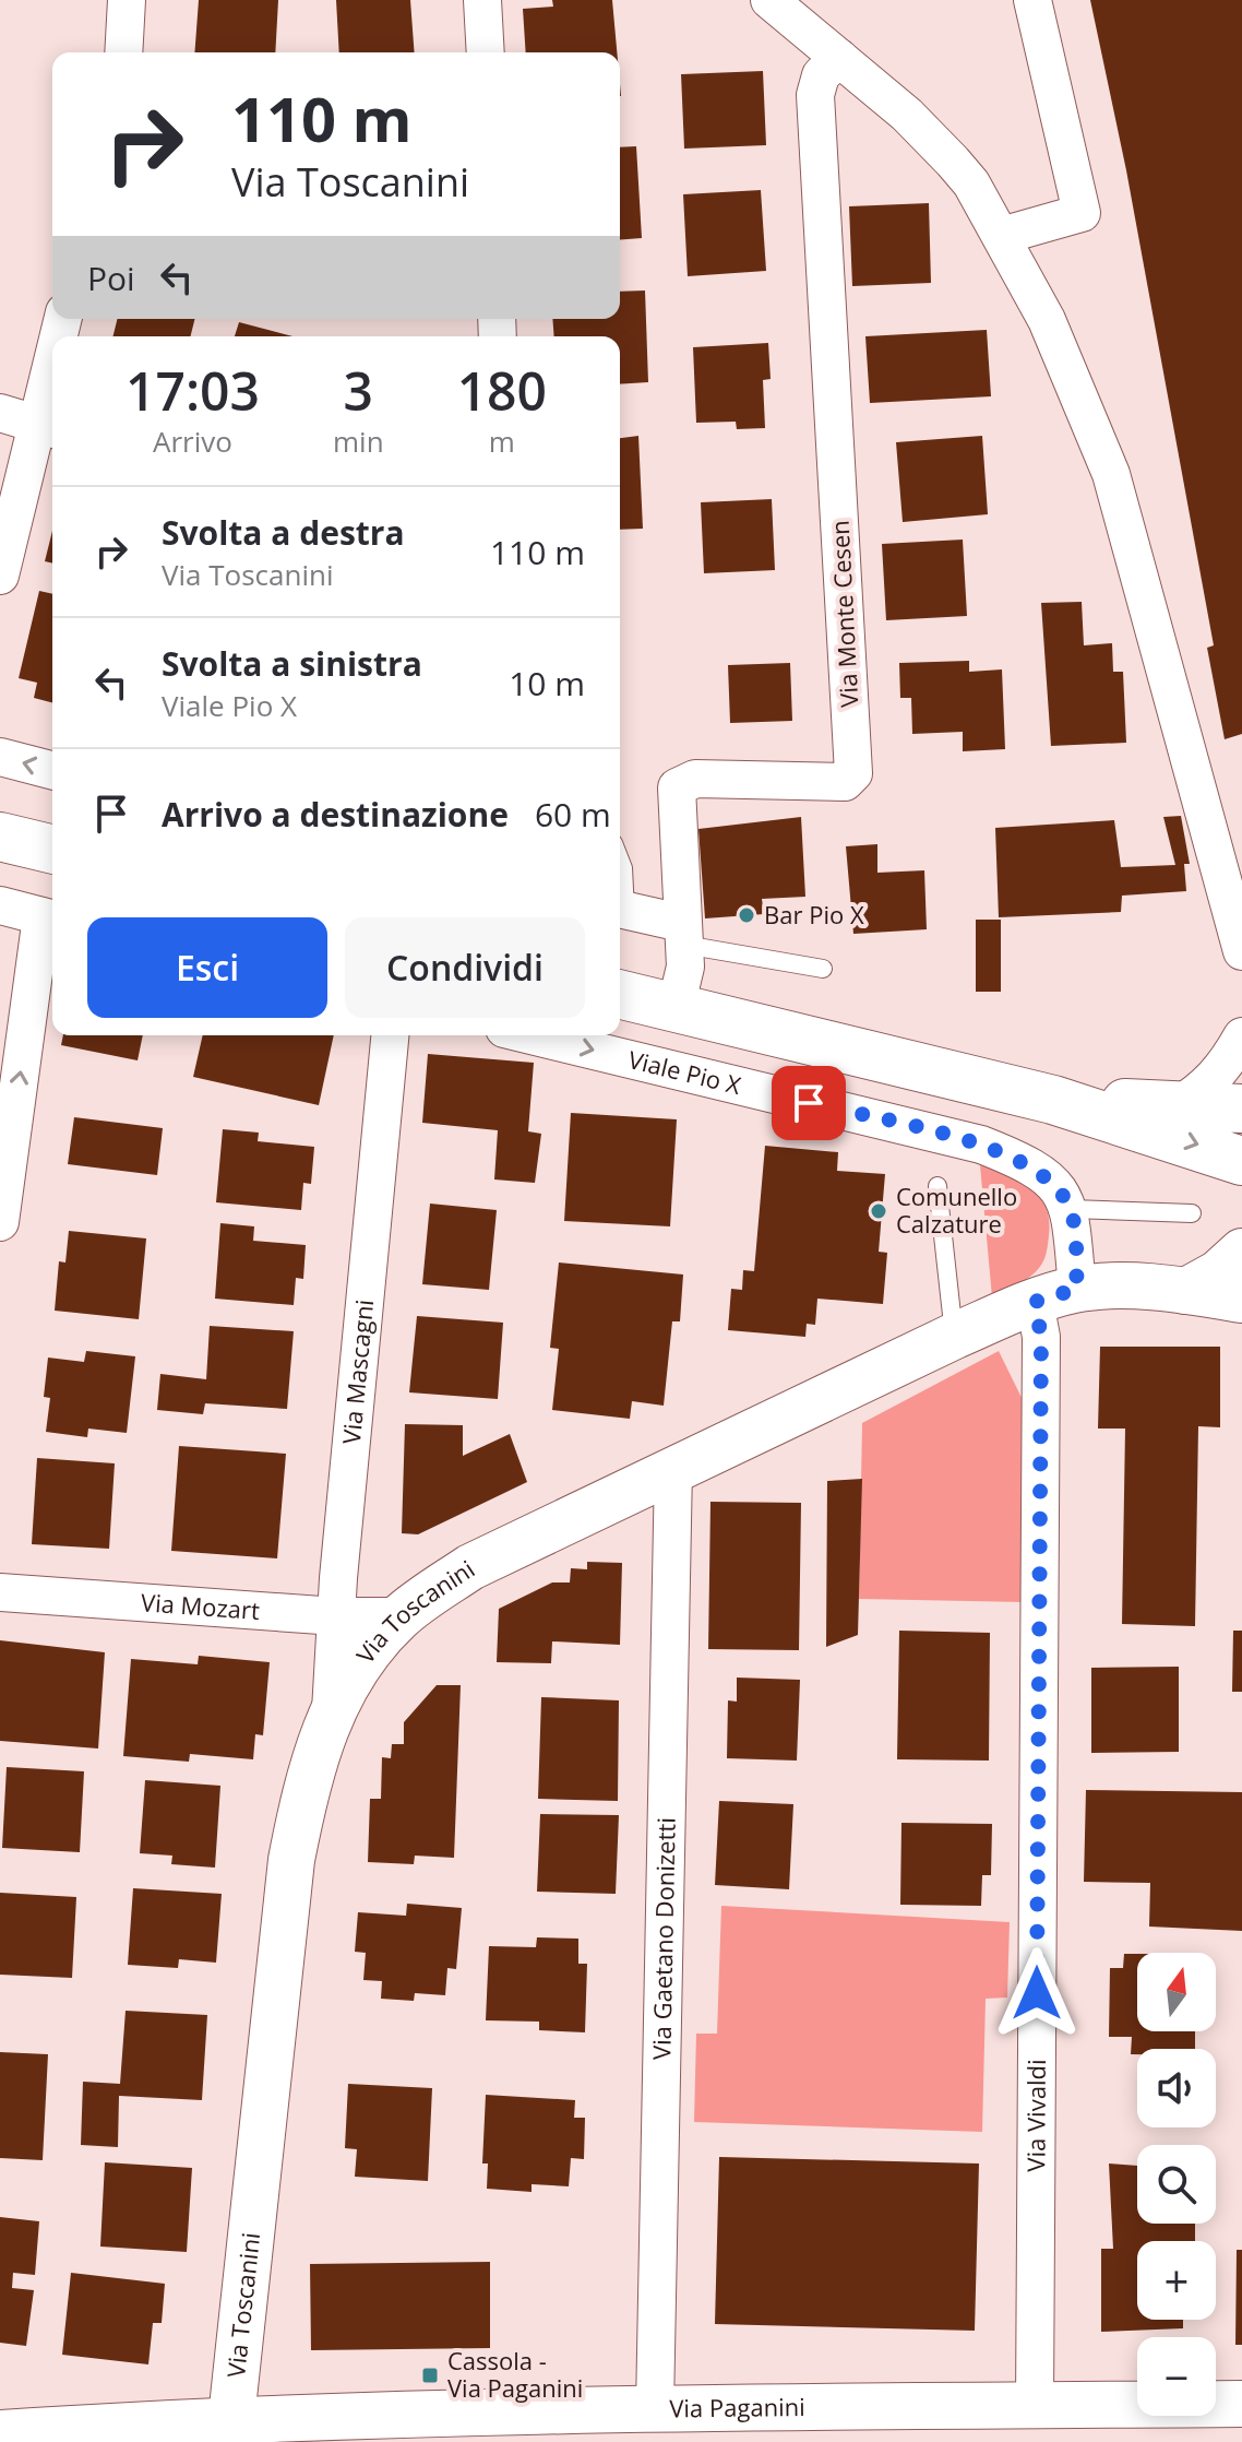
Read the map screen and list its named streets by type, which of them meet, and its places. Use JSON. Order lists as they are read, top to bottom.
{
  "streets": {
    "street": [
      "Via Monte Cesen",
      "Viale Pio X",
      "Via Mascagni",
      "Via Mozart",
      "Via Toscanini",
      "Via Gaetano Donizetti",
      "Via Vivaldi",
      "Via Paganini"
    ]
  },
  "crossings": [
    ["Via Mascagni", "Via Mozart"],
    ["Via Mascagni", "Via Toscanini"],
    ["Via Mozart", "Via Toscanini"],
    ["Via Toscanini", "Via Gaetano Donizetti"],
    ["Via Toscanini", "Via Vivaldi"],
    ["Via Toscanini", "Via Paganini"],
    ["Via Gaetano Donizetti", "Via Paganini"],
    ["Via Vivaldi", "Via Paganini"]
  ],
  "one_way": ["Viale Pio X"],
  "places": {
    "other": ["Bar Pio X", "Comunello Calzature"],
    "transit": ["Cassola - Via Paganini"]
  },
  "north": "top",
  "page": {
    "turn": ["110 m", "Via Toscanini"],
    "then": "Poi",
    "eta": [
      "17:03",
      "Arrivo",
      "3",
      "min",
      "180",
      "m"
    ],
    "list": [
      {
        "name": "Svolta a destra",
        "note": "Via Toscanini",
        "value": "110 m"
      },
      {
        "name": "Svolta a sinistra",
        "note": "Viale Pio X",
        "value": "10 m"
      },
      {
        "name": "Arrivo a destinazione",
        "value": "60 m"
      }
    ],
    "buttons": ["Esci", "Condividi"],
    "map_buttons": ["+", "−"]
  }
}
